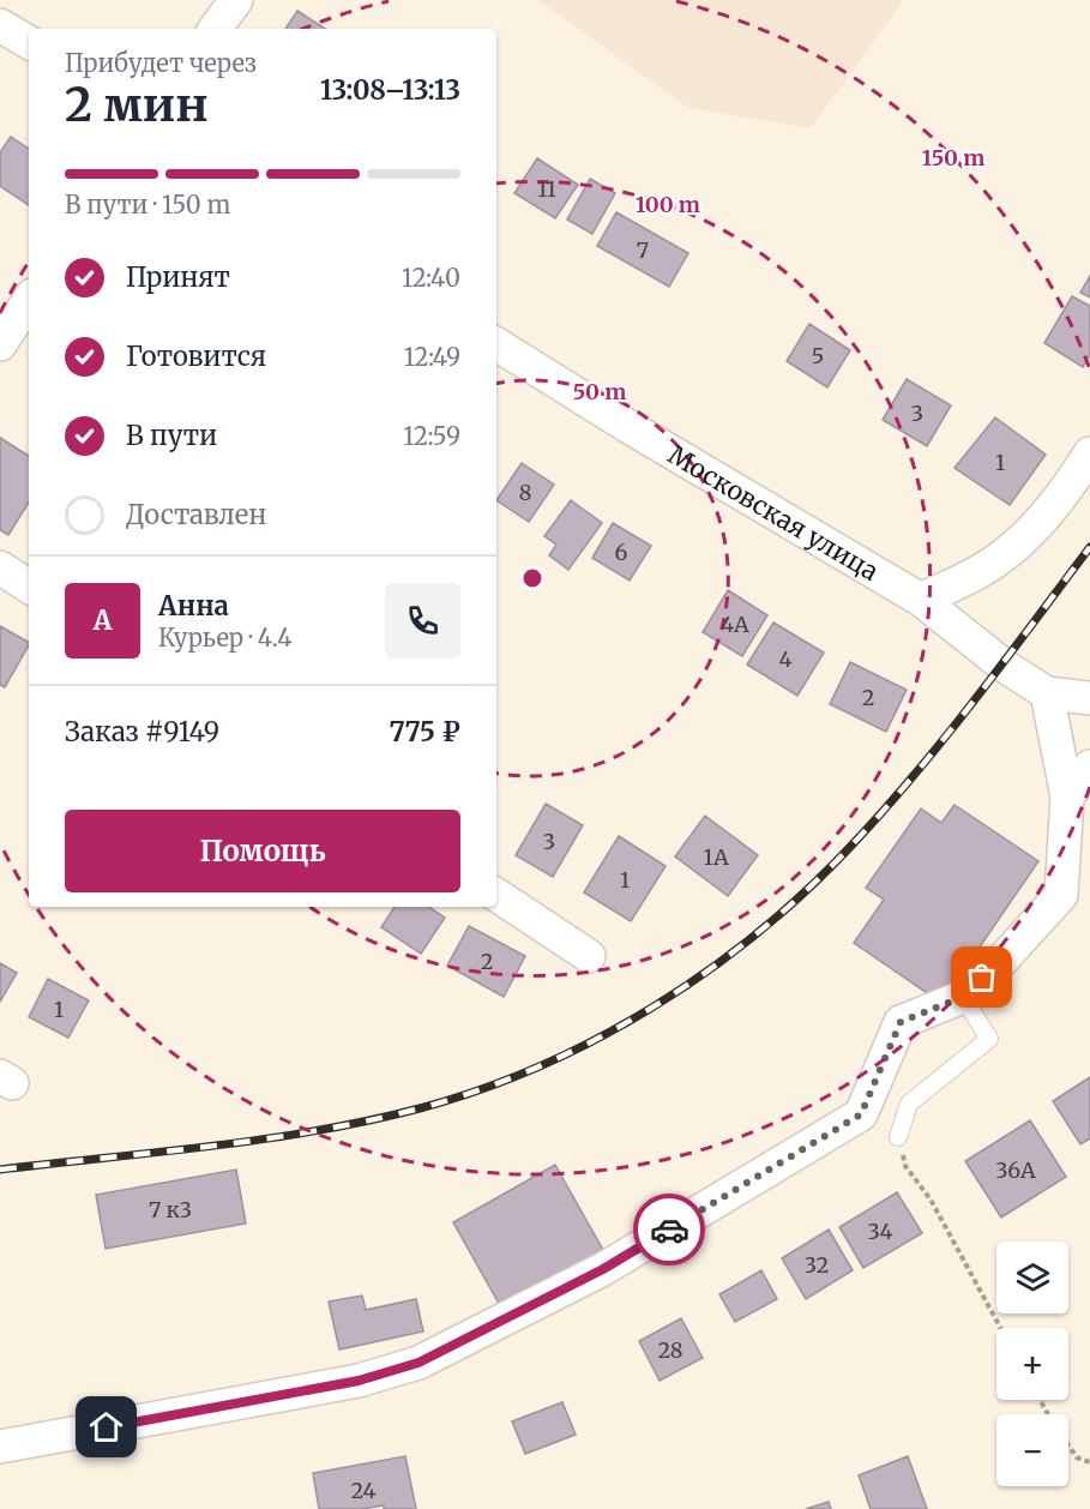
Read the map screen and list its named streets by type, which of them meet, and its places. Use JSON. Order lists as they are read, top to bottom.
{
  "streets": {
    "street": ["Московская улица"]
  },
  "house_numbers": [
    "11",
    "7",
    "5",
    "3",
    "1",
    "8",
    "6",
    "4А",
    "4",
    "2",
    "3",
    "1А",
    "1",
    "2",
    "1",
    "36А",
    "7 к3",
    "34",
    "32",
    "28",
    "24"
  ],
  "page": {
    "heading": ["2 мин", "Прибудет через", "13:08–13:13"],
    "panel": [
      "Анна",
      "Курьер · 4.4",
      "Заказ #9149",
      "775 ₽"
    ],
    "bar": "В пути · 150 m",
    "list": [
      ["Принят", "12:40"],
      ["Готовится", "12:49"],
      ["В пути", "12:59"],
      "Доставлен"
    ],
    "round": "А",
    "buttons": "Помощь",
    "map_buttons": ["+", "−"]
  },
  "rings": ["150 m", "100 m", "50 m"]
}
